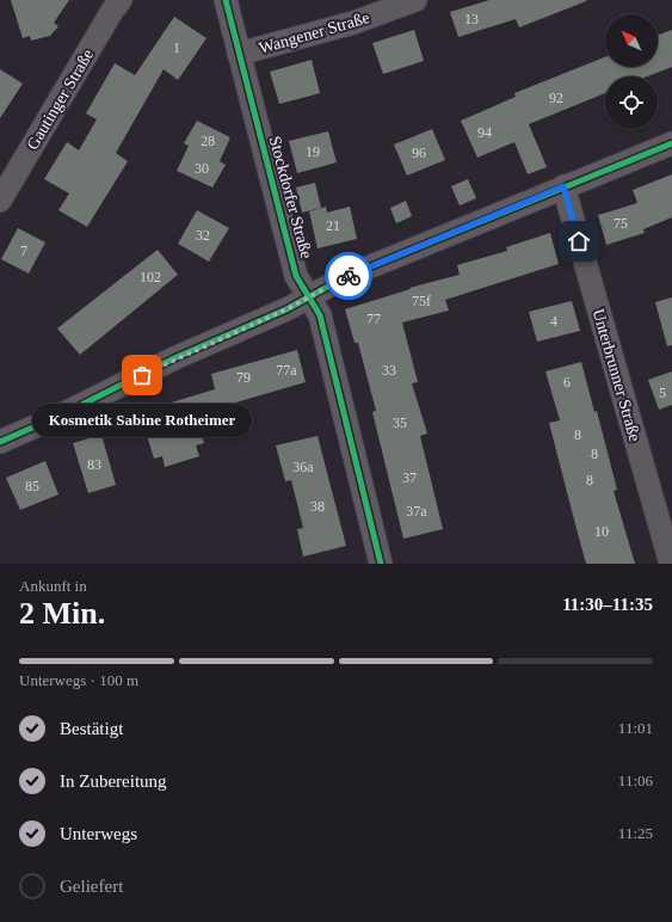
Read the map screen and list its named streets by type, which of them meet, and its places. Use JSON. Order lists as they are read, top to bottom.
{
  "streets": {
    "street": [
      "Wangener Straße",
      "Gautinger Straße",
      "Stockdorfer Straße",
      "Unterbrunner Straße"
    ]
  },
  "crossings": [
    ["Wangener Straße", "Stockdorfer Straße"]
  ],
  "places": ["Kosmetik Sabine Rotheimer"],
  "house_numbers": [
    "13",
    "1",
    "92",
    "94",
    "28",
    "19",
    "96",
    "30",
    "75",
    "21",
    "32",
    "7",
    "102",
    "75f",
    "77",
    "4",
    "77a",
    "33",
    "79",
    "6",
    "5",
    "35",
    "8",
    "8",
    "83",
    "36a",
    "37",
    "8",
    "85",
    "38",
    "37a",
    "10"
  ],
  "north": "top left",
  "page": {
    "bubble": "Kosmetik Sabine Rotheimer",
    "heading": ["2 Min.", "Ankunft in", "11:30–11:35"],
    "bar": "Unterwegs · 100 m",
    "list": [
      ["Bestätigt", "11:01"],
      ["In Zubereitung", "11:06"],
      ["Unterwegs", "11:25"],
      "Geliefert"
    ]
  }
}
